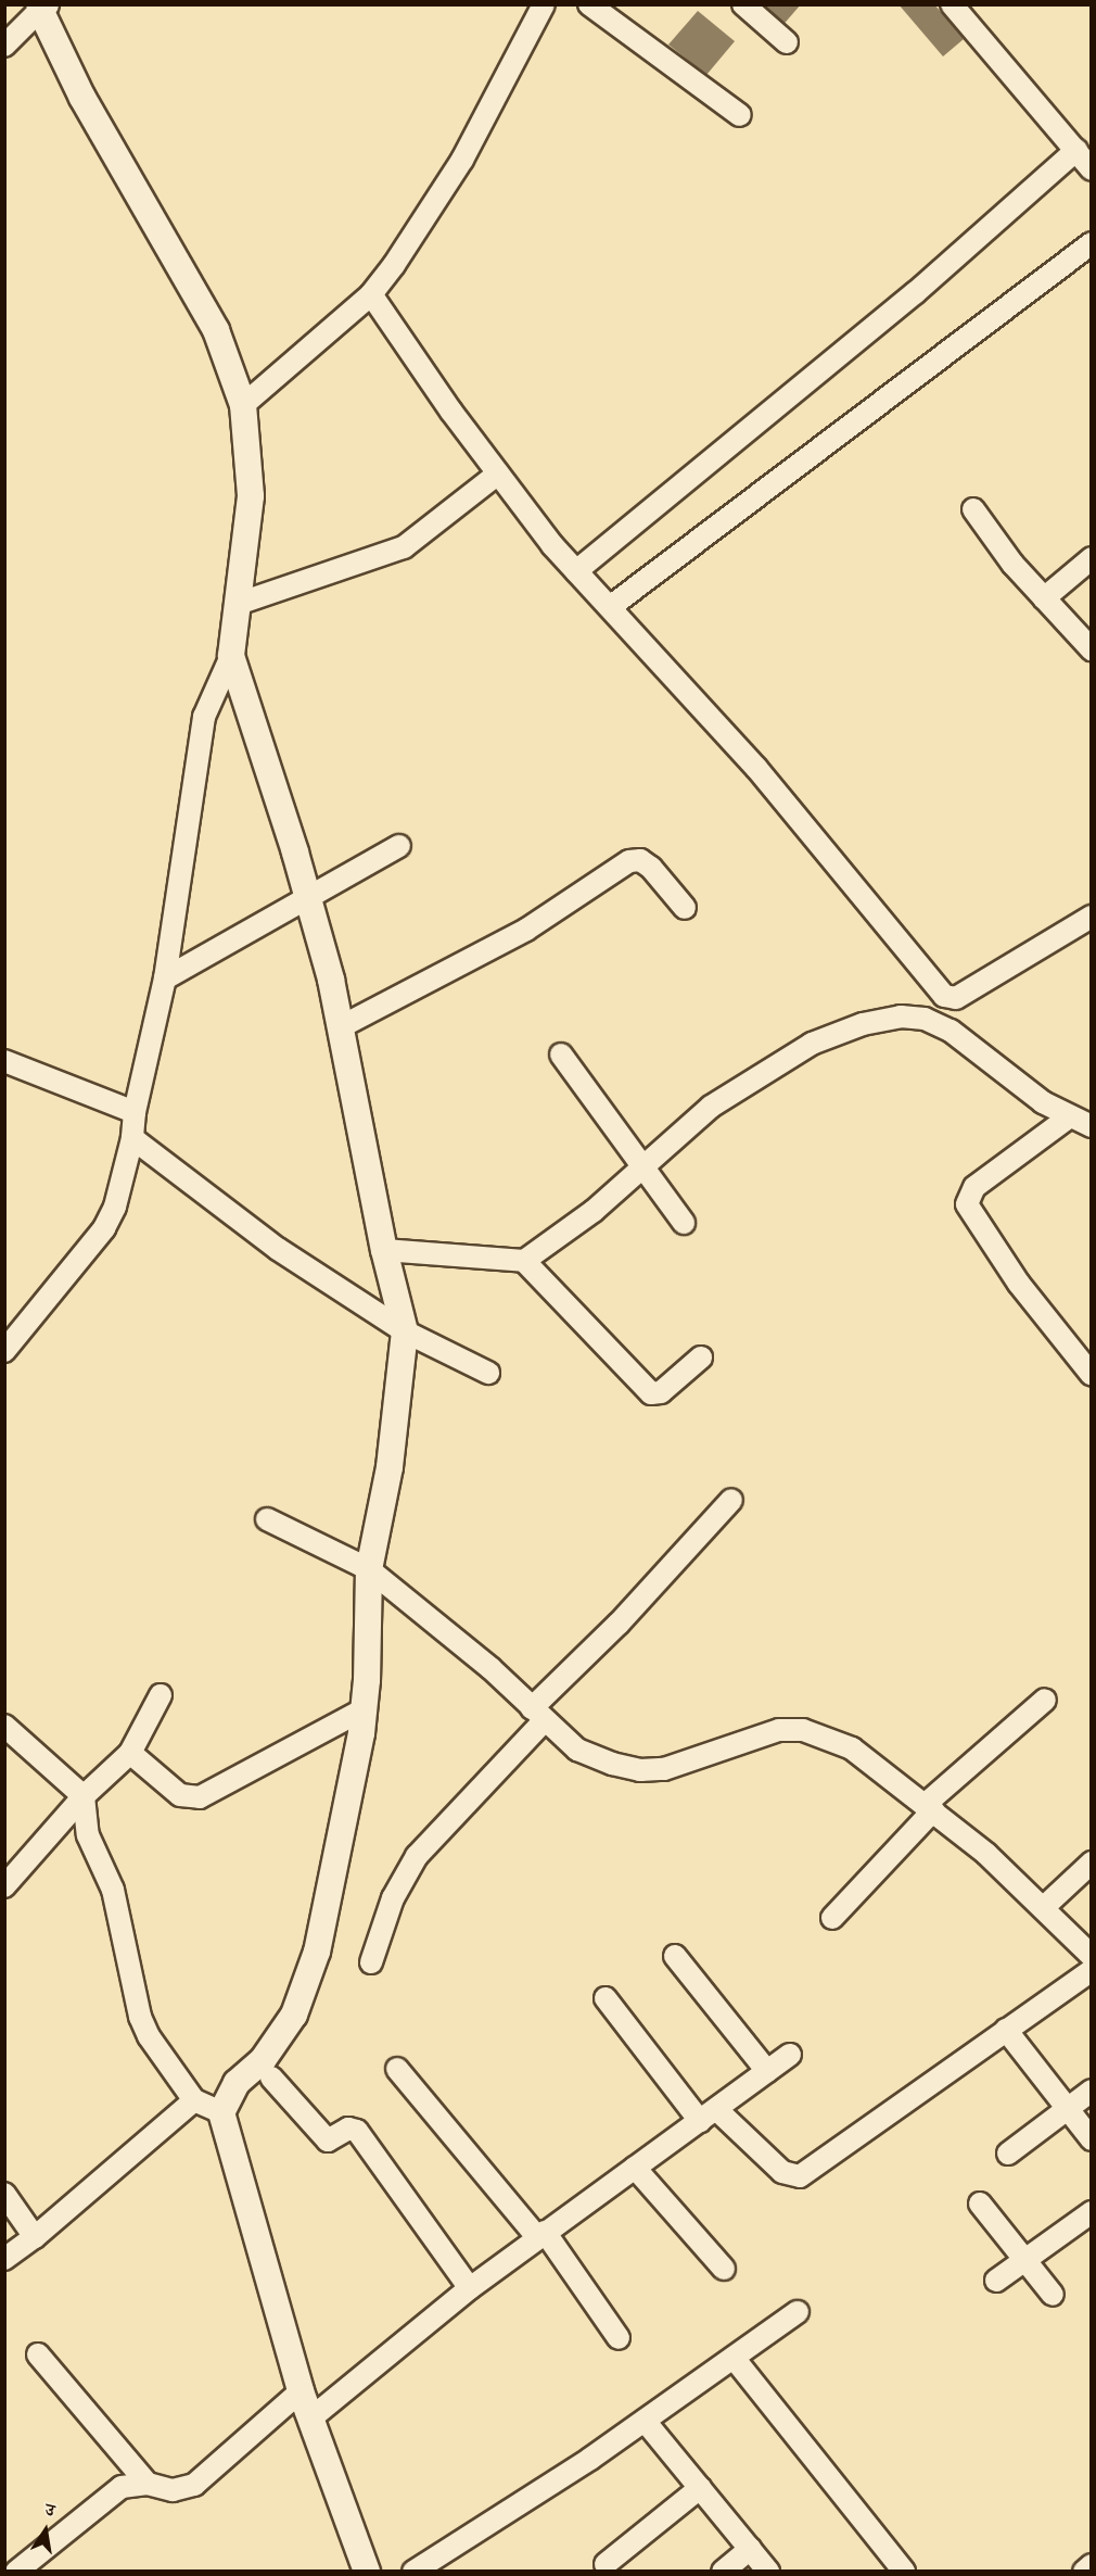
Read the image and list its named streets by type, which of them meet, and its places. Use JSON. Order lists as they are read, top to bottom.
{
  "north": "top"
}
